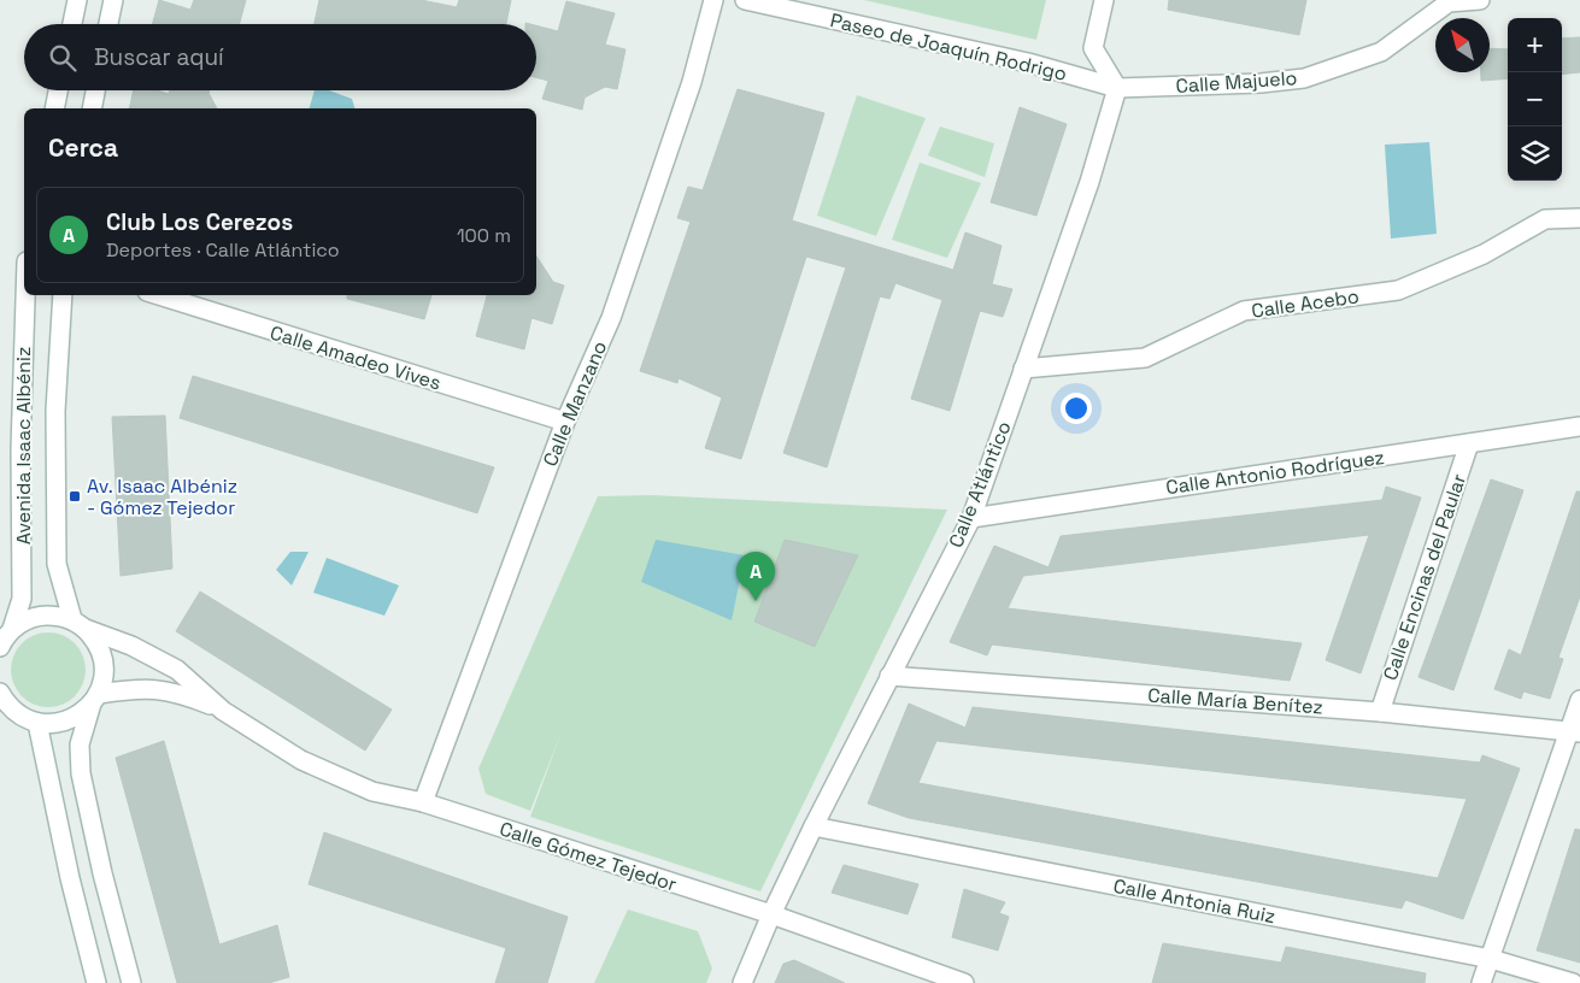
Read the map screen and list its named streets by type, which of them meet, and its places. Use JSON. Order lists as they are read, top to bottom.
{
  "streets": {
    "street": [
      "Paseo de Joaquín Rodrigo",
      "Calle Majuelo",
      "Calle Acebo",
      "Calle Amadeo Vives",
      "Calle Manzano",
      "Avenida Isaac Albéniz",
      "Calle Antonio Rodríguez",
      "Calle Atlántico",
      "Calle Encinas del Paular",
      "Calle María Benítez",
      "Calle Gómez Tejedor",
      "Calle Antonia Ruiz"
    ]
  },
  "crossings": [
    ["Paseo de Joaquín Rodrigo", "Calle Majuelo"],
    ["Paseo de Joaquín Rodrigo", "Calle Atlántico"],
    ["Calle Majuelo", "Calle Atlántico"],
    ["Calle Acebo", "Calle Atlántico"],
    ["Calle Amadeo Vives", "Calle Manzano"],
    ["Calle Manzano", "Calle Gómez Tejedor"],
    ["Avenida Isaac Albéniz", "Calle Gómez Tejedor"],
    ["Calle Antonio Rodríguez", "Calle Atlántico"],
    ["Calle Antonio Rodríguez", "Calle Encinas del Paular"],
    ["Calle Atlántico", "Calle María Benítez"],
    ["Calle Atlántico", "Calle Gómez Tejedor"],
    ["Calle Atlántico", "Calle Antonia Ruiz"],
    ["Calle Encinas del Paular", "Calle María Benítez"]
  ],
  "places": {
    "transit": ["Av. Isaac Albéniz - Gómez Tejedor"]
  },
  "north": "top left",
  "page": {
    "map_buttons": ["+", "−"],
    "search": "Buscar aquí",
    "heading": "Cerca",
    "list": [
      {
        "mark": "A",
        "name": "Club Los Cerezos",
        "note": "Deportes · Calle Atlántico",
        "value": "100 m"
      }
    ],
    "pins": "A"
  }
}
